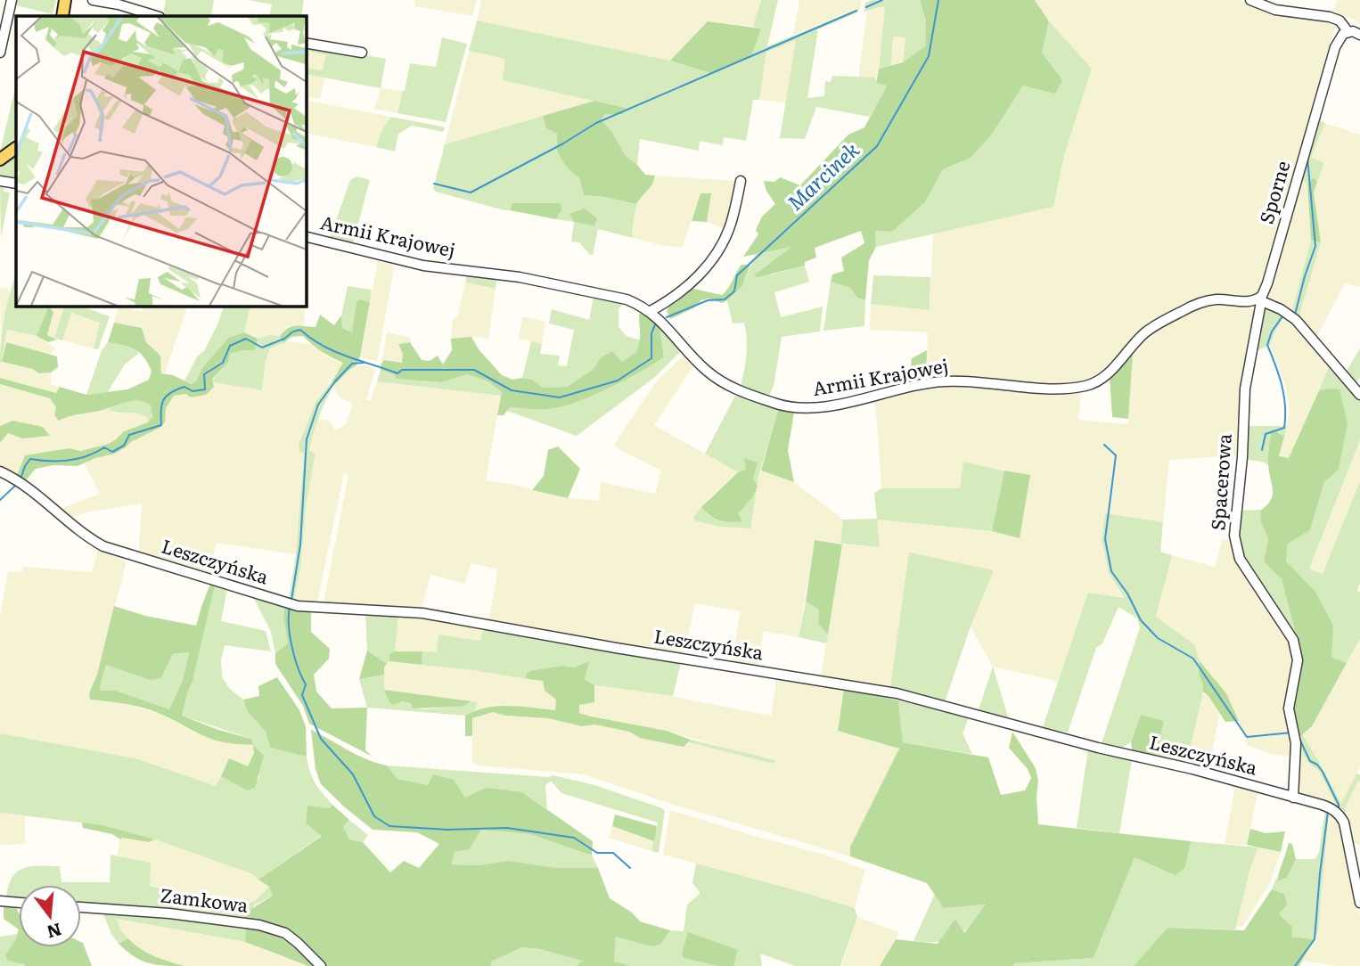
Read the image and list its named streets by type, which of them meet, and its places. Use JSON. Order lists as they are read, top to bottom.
{
  "streets": {
    "street": [
      "Sporne",
      "Armii Krajowej",
      "Spacerowa",
      "Leszczyńska",
      "Zamkowa"
    ]
  },
  "crossings": [
    ["Sporne", "Armii Krajowej"],
    ["Sporne", "Spacerowa"],
    ["Armii Krajowej", "Spacerowa"],
    ["Spacerowa", "Leszczyńska"]
  ],
  "water": ["Marcinek"],
  "north": "bottom"
}
